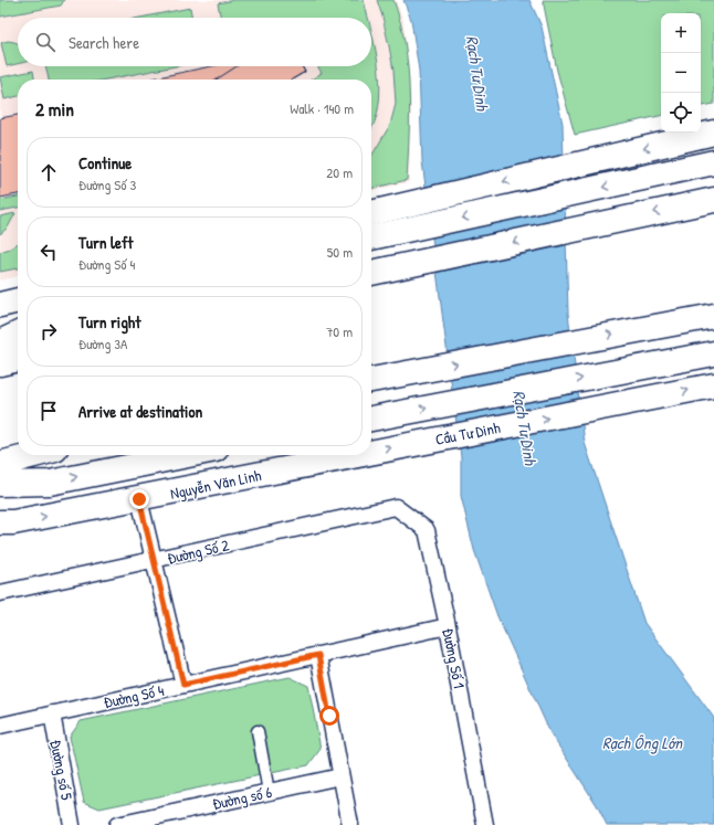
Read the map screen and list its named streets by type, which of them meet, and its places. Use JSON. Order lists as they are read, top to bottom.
{
  "streets": {
    "main road": ["Cầu Tư Dinh", "Nguyễn Văn Linh"],
    "street": [
      "Đường Số 2",
      "Đường Số 1",
      "Đường Số 4",
      "Đường số 5",
      "Đường số 6"
    ]
  },
  "crossings": [
    ["Cầu Tư Dinh", "Nguyễn Văn Linh"],
    ["Đường Số 2", "Đường Số 1"],
    ["Đường Số 1", "Đường Số 4"],
    ["Đường Số 4", "Đường số 5"]
  ],
  "water": ["Rạch Tư Dinh", "Rạch Ông Lớn"],
  "page": {
    "map_buttons": ["+", "−"],
    "search": "Search here",
    "heading": ["2 min", "Walk · 140 m"],
    "list": [
      ["Continue", "Đường Số 3", "20 m"],
      ["Turn left", "Đường Số 4", "50 m"],
      ["Turn right", "Đường 3A", "70 m"],
      "Arrive at destination"
    ]
  }
}
